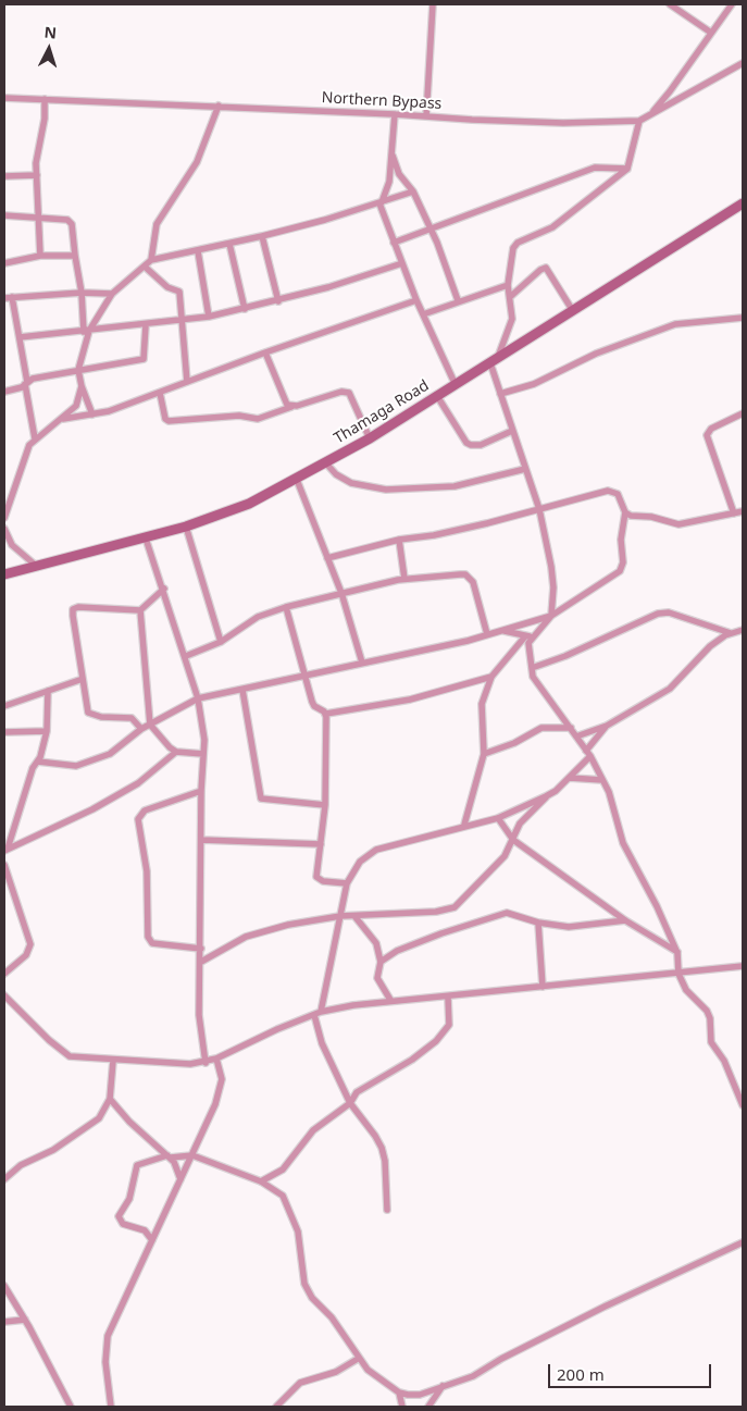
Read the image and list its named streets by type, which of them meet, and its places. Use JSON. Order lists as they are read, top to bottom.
{
  "streets": {
    "main road": ["Thamaga Road"],
    "street": ["Northern Bypass"]
  },
  "scale_bar": "200 m",
  "north": "top"
}
